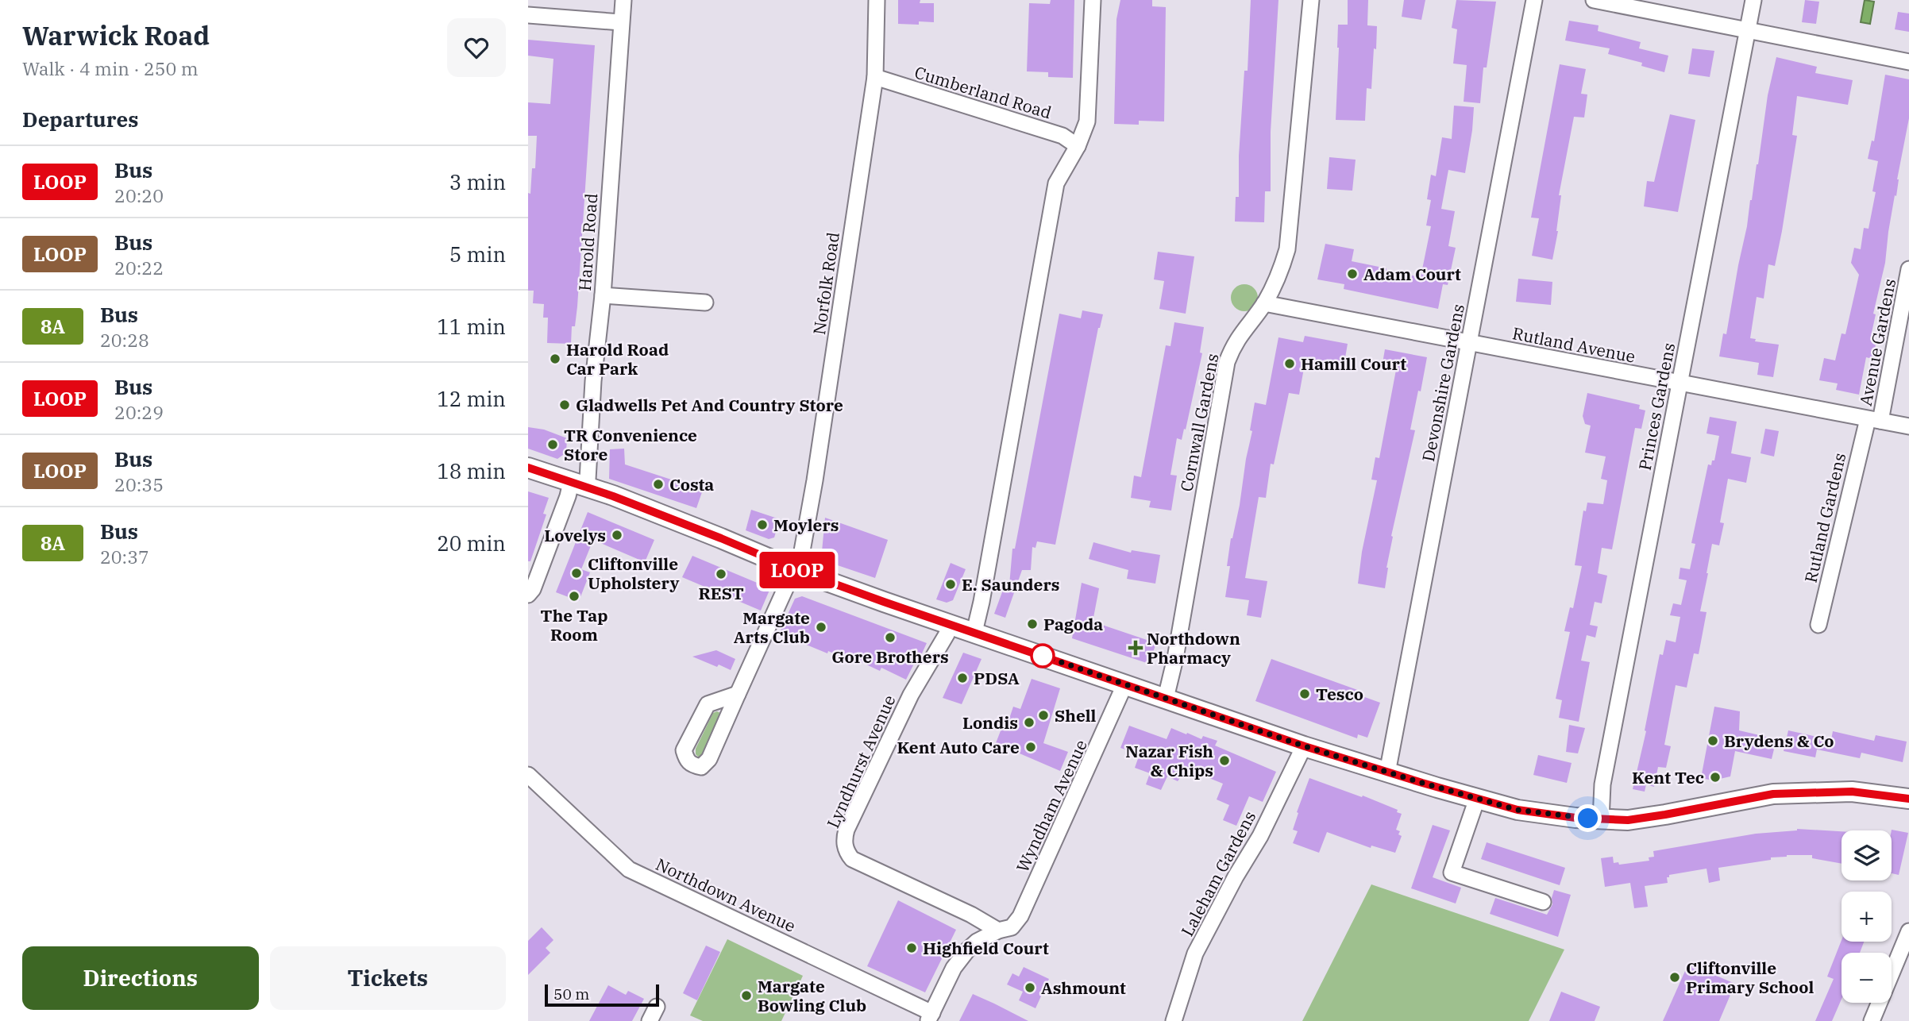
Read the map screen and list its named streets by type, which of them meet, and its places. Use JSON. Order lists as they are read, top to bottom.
{
  "streets": {
    "street": [
      "Cumberland Road",
      "Harold Road",
      "Norfolk Road",
      "Avenue Gardens",
      "Rutland Avenue",
      "Devonshire Gardens",
      "Princes Gardens",
      "Cornwall Gardens",
      "Rutland Gardens",
      "Lyndhurst Avenue",
      "Wyndham Avenue",
      "Laleham Gardens",
      "Northdown Avenue"
    ]
  },
  "crossings": [
    ["Cumberland Road", "Norfolk Road"],
    ["Avenue Gardens", "Rutland Avenue"],
    ["Avenue Gardens", "Rutland Gardens"],
    ["Rutland Avenue", "Devonshire Gardens"],
    ["Rutland Avenue", "Princes Gardens"],
    ["Rutland Avenue", "Cornwall Gardens"],
    ["Rutland Avenue", "Rutland Gardens"],
    ["Lyndhurst Avenue", "Wyndham Avenue"],
    ["Wyndham Avenue", "Northdown Avenue"]
  ],
  "places": {
    "other": [
      "Adam Court",
      "Harold Road Car Park",
      "Hamill Court",
      "Gladwells Pet And Country Store",
      "TR Convenience Store",
      "Costa",
      "Moylers",
      "Lovelys",
      "Cliftonville Upholstery",
      "REST",
      "E. Saunders",
      "The Tap Room",
      "Pagoda",
      "Margate Arts Club",
      "Gore Brothers",
      "PDSA",
      "Tesco",
      "Shell",
      "Londis",
      "Brydens & Co",
      "Kent Auto Care",
      "Nazar Fish & Chips",
      "Kent Tec",
      "Highfield Court",
      "Cliftonville Primary School",
      "Ashmount",
      "Margate Bowling Club"
    ],
    "health": ["Northdown Pharmacy"]
  },
  "lines": ["bus line LOOP"],
  "scale_bar": "50 m",
  "page": {
    "heading": [
      ["Warwick Road", "Walk · 4 min · 250 m"],
      "Departures"
    ],
    "on_map": "LOOP",
    "list": [
      {
        "mark": "LOOP",
        "name": "Bus",
        "note": "20:20",
        "value": "3 min"
      },
      {
        "mark": "LOOP",
        "name": "Bus",
        "note": "20:22",
        "value": "5 min"
      },
      {
        "mark": "8A",
        "name": "Bus",
        "note": "20:28",
        "value": "11 min"
      },
      {
        "mark": "LOOP",
        "name": "Bus",
        "note": "20:29",
        "value": "12 min"
      },
      {
        "mark": "LOOP",
        "name": "Bus",
        "note": "20:35",
        "value": "18 min"
      },
      {
        "mark": "8A",
        "name": "Bus",
        "note": "20:37",
        "value": "20 min"
      }
    ],
    "map_buttons": ["+", "−"],
    "buttons": ["Directions", "Tickets"],
    "scale": "50 m"
  }
}
